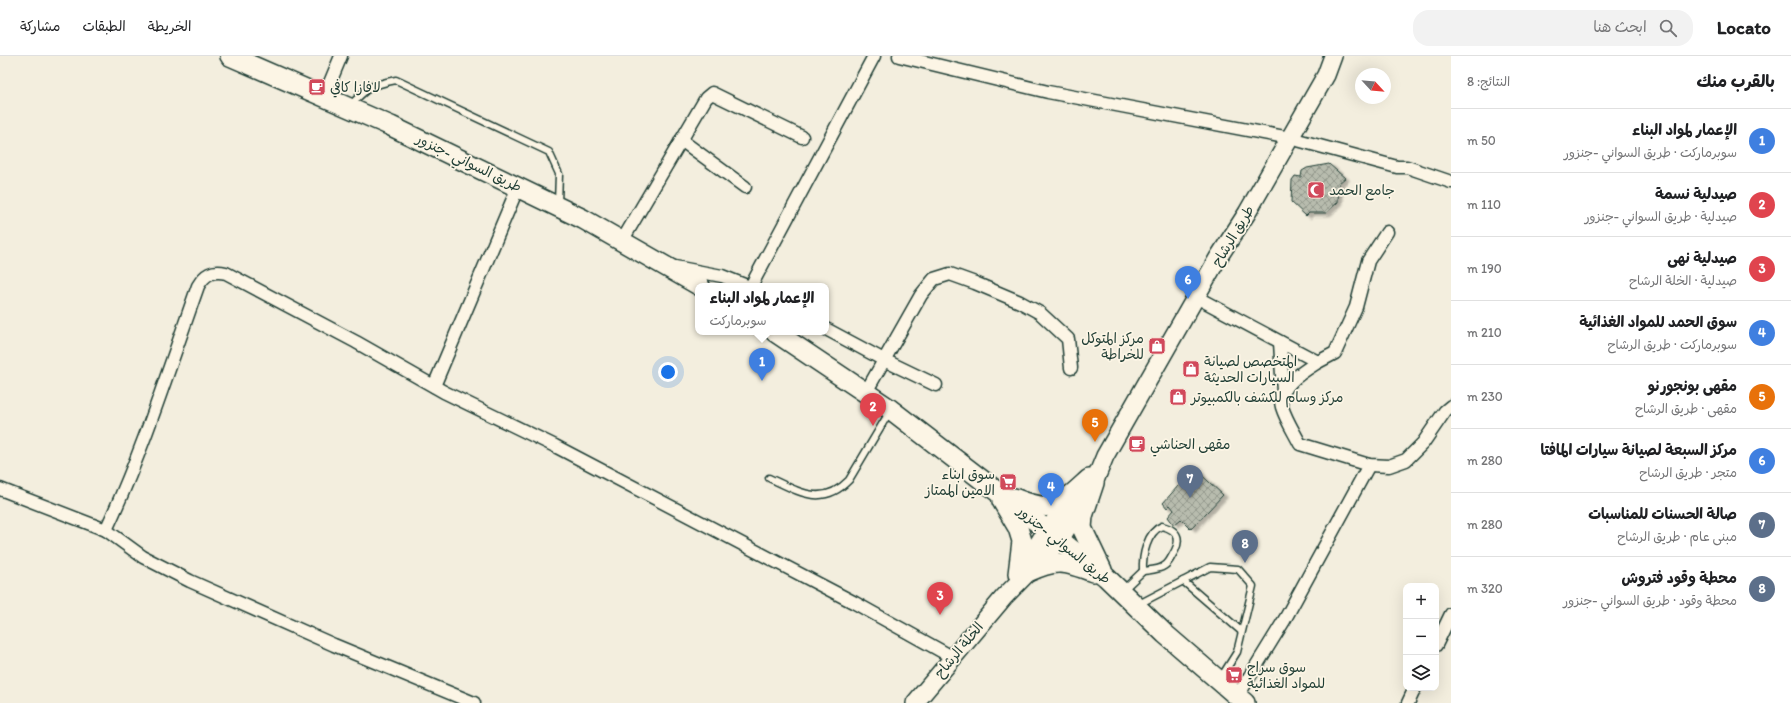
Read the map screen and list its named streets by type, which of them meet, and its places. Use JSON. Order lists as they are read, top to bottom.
{
  "streets": {
    "main road": ["طريق السواني -جنزور", "طريق الرشاح", "الخلة الرشاح"]
  },
  "crossings": [
    ["طريق السواني -جنزور", "طريق الرشاح"],
    ["طريق السواني -جنزور", "الخلة الرشاح"],
    ["طريق الرشاح", "الخلة الرشاح"]
  ],
  "places": {
    "cafe": ["لافازا كافي", "مقهى الحناشي"],
    "mosque": ["جامع الحمد"],
    "shop": ["مركز المتوكل للخراطة", "المتخصص لصيانة السيارات الحديثة", "مركز وسام للكشف بالكمبيوتر"],
    "supermarket": ["سوق ابناء الامين الممتاز", "سوق سراج للمواد الغذائية"]
  },
  "north": "bottom right",
  "page": {
    "header": "Locato",
    "search": "ابحث هنا",
    "nav": ["الخريطة", "الطبقات", "مشاركة"],
    "heading": ["بالقرب منك", "النتائج: 8"],
    "list": [
      {
        "mark": "1",
        "name": "الإعمار لمواد البناء",
        "note": "سوبرماركت · طريق السواني -جنزور",
        "value": "50 m"
      },
      {
        "mark": "2",
        "name": "صيدلية نسمة",
        "note": "صيدلية · طريق السواني -جنزور",
        "value": "110 m"
      },
      {
        "mark": "3",
        "name": "صيدلية نهى",
        "note": "صيدلية · الخلة الرشاح",
        "value": "190 m"
      },
      {
        "mark": "4",
        "name": "سوق الحمد للمواد الغذائية",
        "note": "سوبرماركت · طريق الرشاح",
        "value": "210 m"
      },
      {
        "mark": "5",
        "name": "مقهى بونجورنو",
        "note": "مقهى · طريق الرشاح",
        "value": "230 m"
      },
      {
        "mark": "6",
        "name": "مركز السبعة لصيانة سيارات المافتا",
        "note": "متجر · طريق الرشاح",
        "value": "280 m"
      },
      {
        "mark": "7",
        "name": "صالة الحسنات للمناسبات",
        "note": "مبنى عام · طريق الرشاح",
        "value": "280 m"
      },
      {
        "mark": "8",
        "name": "محطة وقود فتروش",
        "note": "محطة وقود · طريق السواني -جنزور",
        "value": "320 m"
      }
    ],
    "pins": [
      "6",
      "1",
      "2",
      "5",
      "7",
      "4",
      "8",
      "3"
    ],
    "popup": ["الإعمار لمواد البناء", "سوبرماركت"],
    "map_buttons": ["+", "−"]
  }
}
